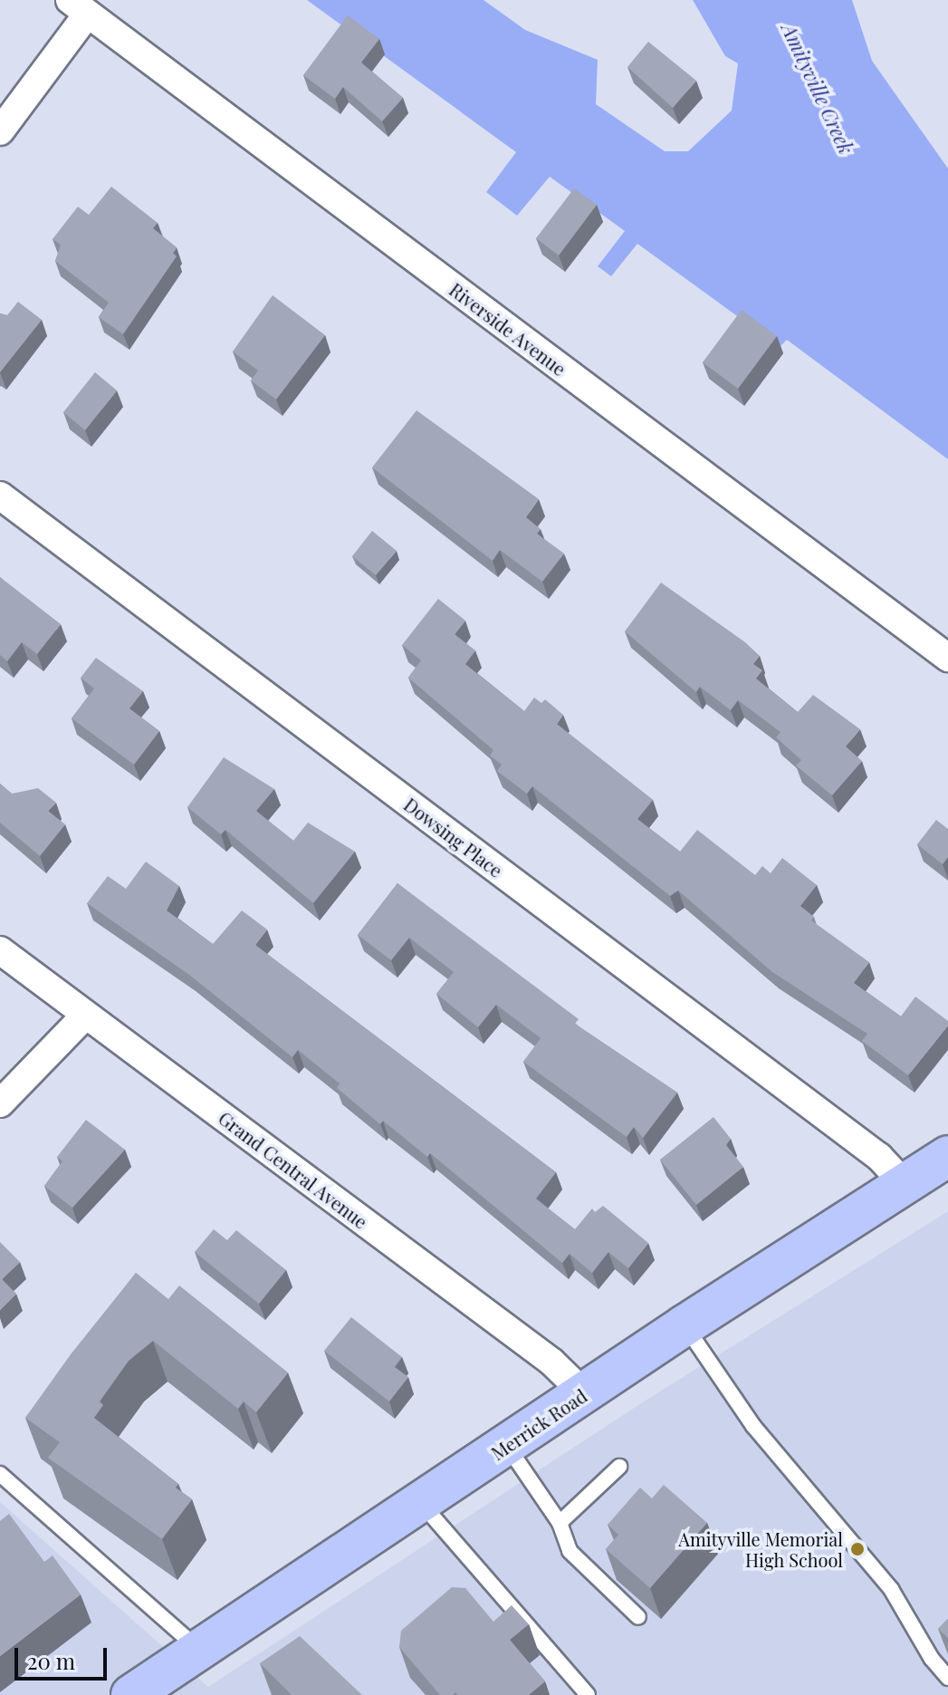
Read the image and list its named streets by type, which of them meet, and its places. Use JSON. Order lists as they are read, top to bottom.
{
  "streets": {
    "main road": ["Merrick Road"],
    "street": ["Riverside Avenue", "Dowsing Place", "Grand Central Avenue"]
  },
  "crossings": [
    ["Dowsing Place", "Merrick Road"],
    ["Grand Central Avenue", "Merrick Road"]
  ],
  "water": ["Amityville Creek"],
  "places": ["Amityville Memorial High School"],
  "scale_bar": "20 m"
}
